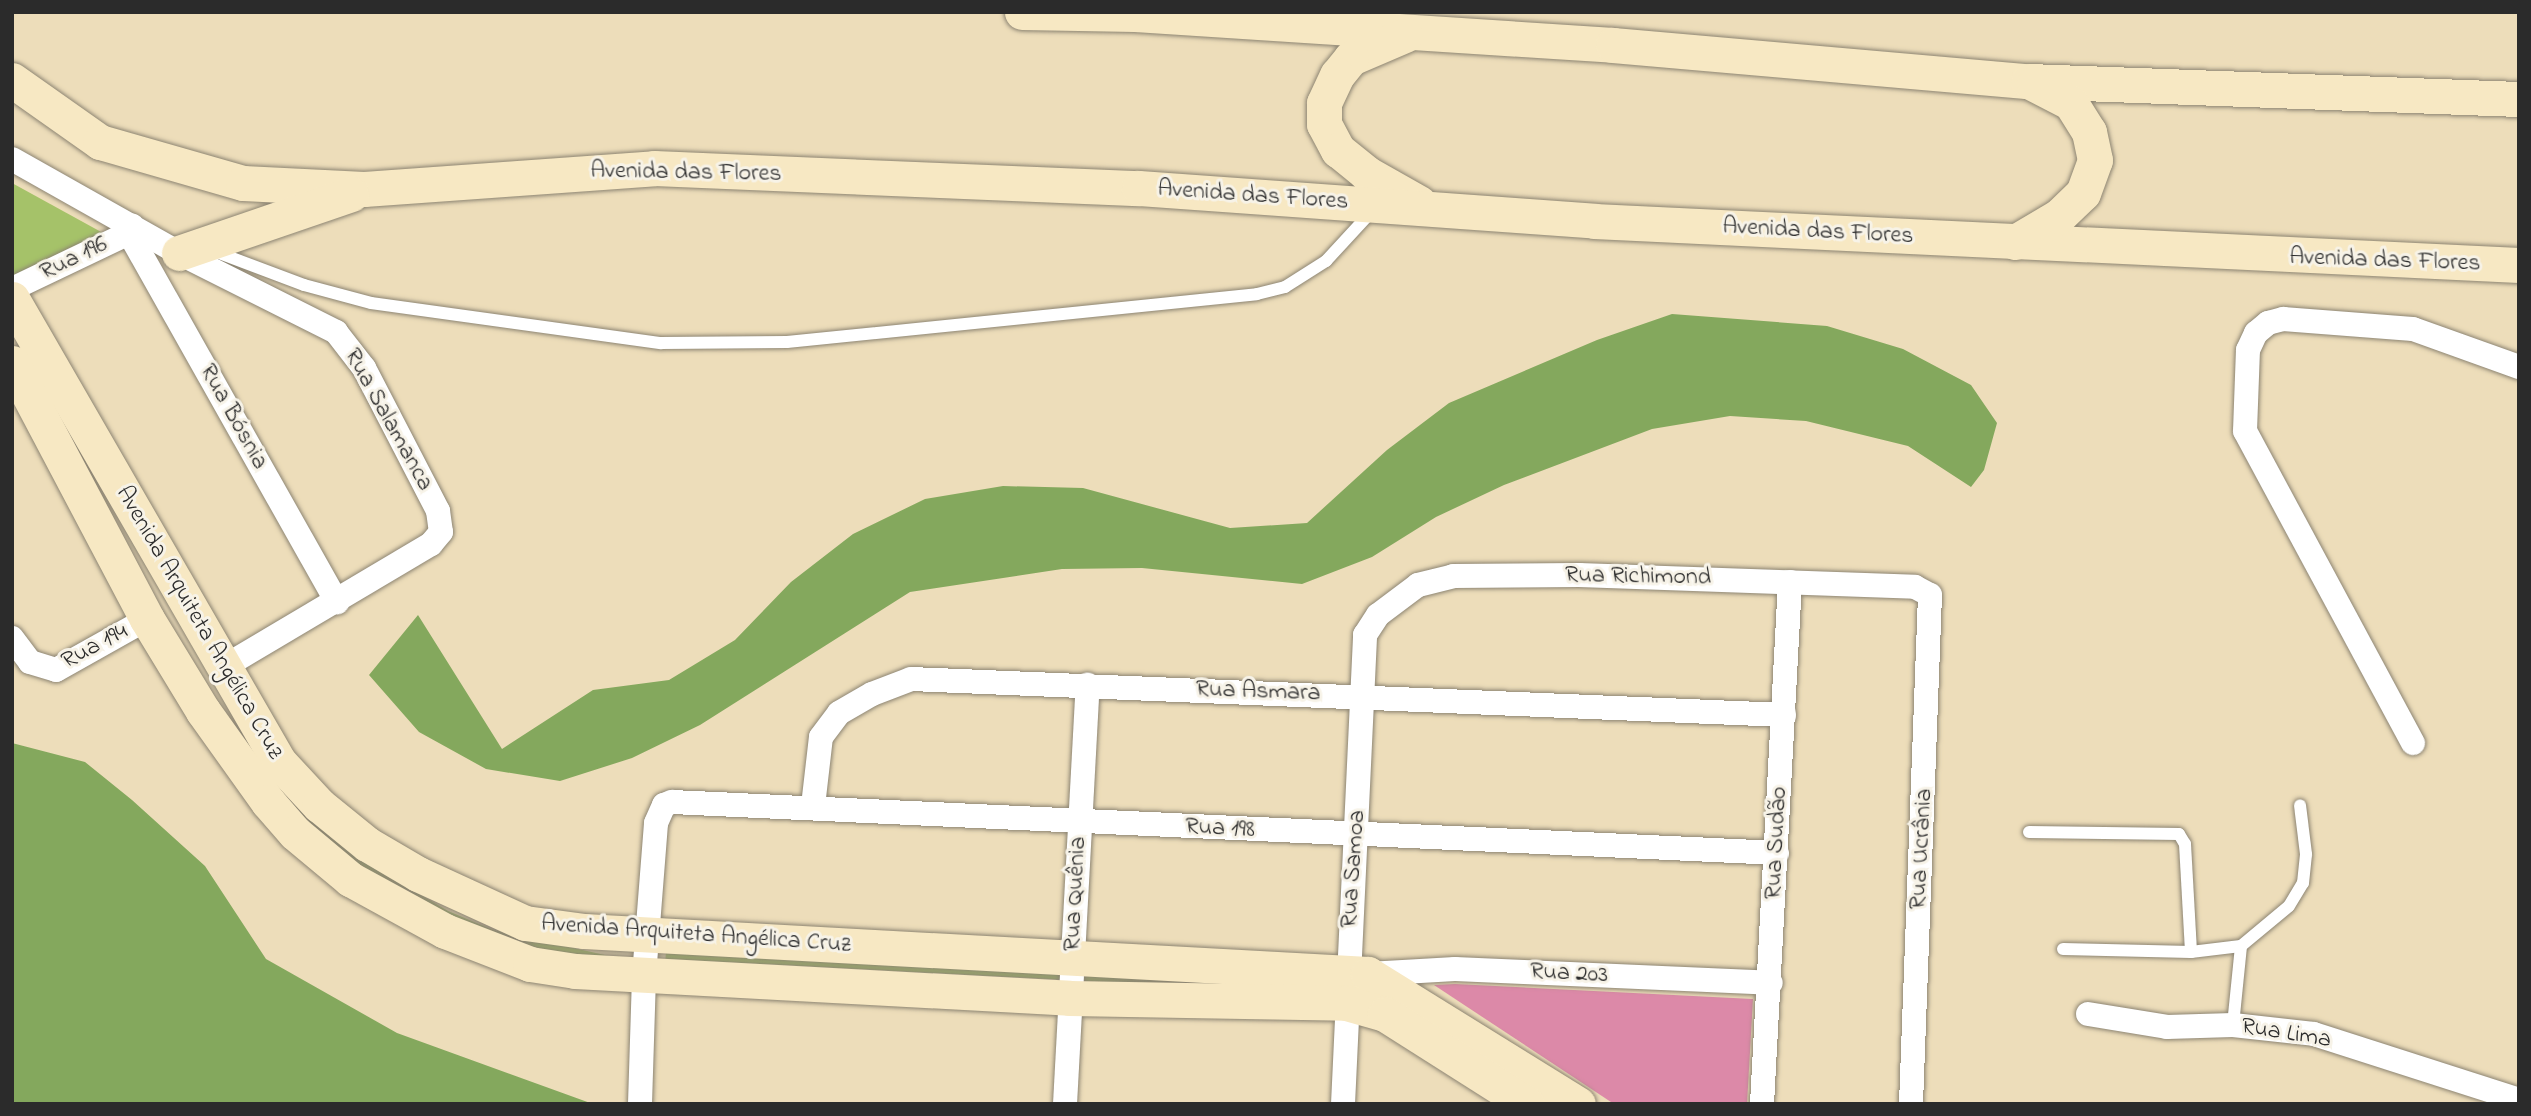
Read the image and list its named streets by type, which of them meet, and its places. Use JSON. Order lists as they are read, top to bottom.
{
  "streets": {
    "main road": ["Avenida das Flores", "Avenida Arquiteta Angélica Cruz"],
    "street": [
      "Rua 196",
      "Rua Bósnia",
      "Rua Salamanca",
      "Rua Richimond",
      "Rua 194",
      "Rua Asmara",
      "Rua 198",
      "Rua Sudão",
      "Rua Ucrânia",
      "Rua Samoa",
      "Rua Quênia",
      "Rua 203",
      "Rua Lima"
    ]
  },
  "crossings": [
    ["Rua 196", "Rua Bósnia"],
    ["Rua 196", "Rua Salamanca"],
    ["Rua Bósnia", "Rua Salamanca"],
    ["Rua Salamanca", "Avenida Arquiteta Angélica Cruz"],
    ["Rua Richimond", "Rua Sudão"],
    ["Rua Richimond", "Rua Ucrânia"],
    ["Rua Richimond", "Rua Samoa"],
    ["Avenida Arquiteta Angélica Cruz", "Rua 194"],
    ["Avenida Arquiteta Angélica Cruz", "Rua 198"],
    ["Avenida Arquiteta Angélica Cruz", "Rua Samoa"],
    ["Avenida Arquiteta Angélica Cruz", "Rua Quênia"],
    ["Avenida Arquiteta Angélica Cruz", "Rua 203"],
    ["Rua Asmara", "Rua 198"],
    ["Rua Asmara", "Rua Sudão"],
    ["Rua Asmara", "Rua Samoa"],
    ["Rua Asmara", "Rua Quênia"],
    ["Rua 198", "Rua Sudão"],
    ["Rua 198", "Rua Samoa"],
    ["Rua 198", "Rua Quênia"],
    ["Rua Sudão", "Rua 203"],
    ["Rua Samoa", "Rua 203"]
  ]
}
